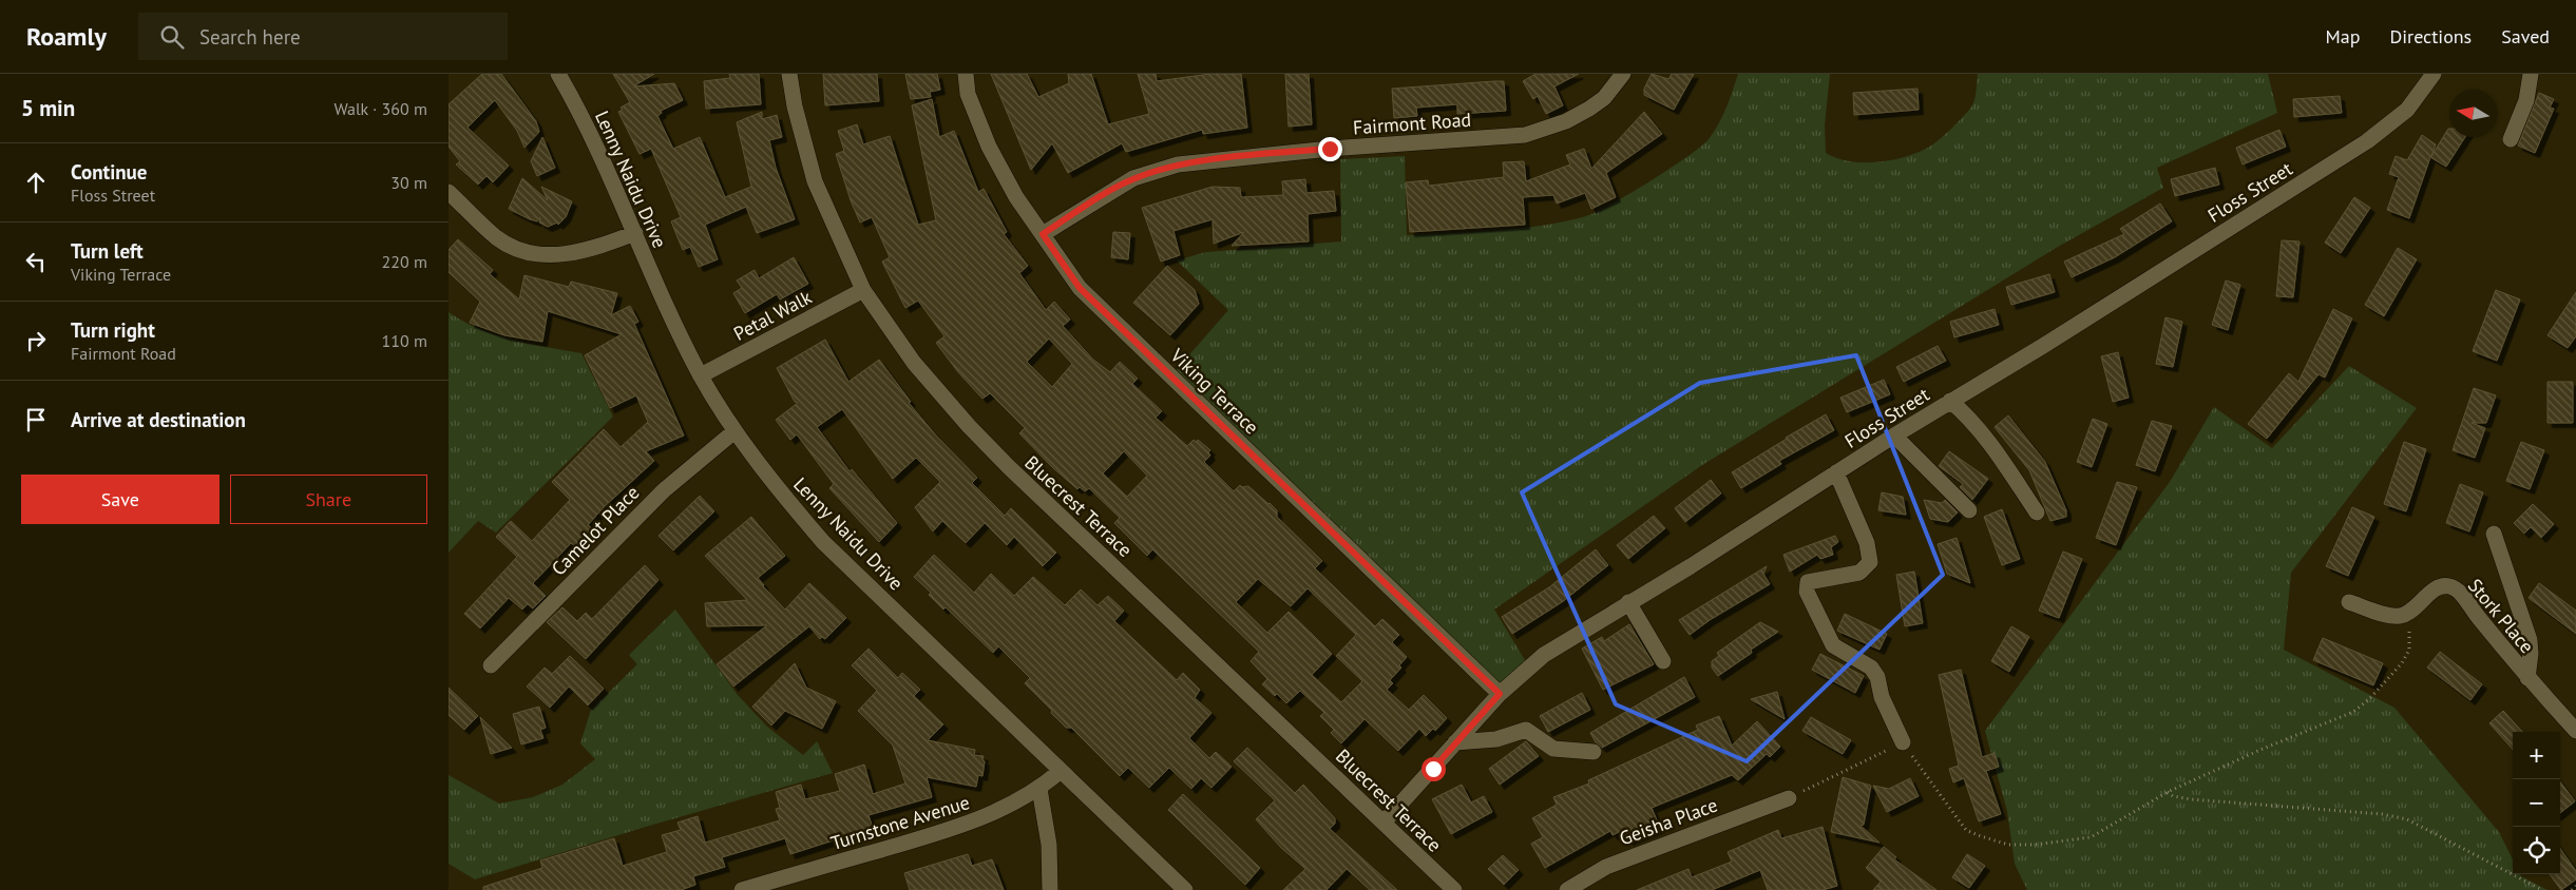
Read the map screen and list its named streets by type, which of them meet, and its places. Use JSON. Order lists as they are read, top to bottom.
{
  "streets": {
    "street": [
      "Fairmont Road",
      "Lenny Naidu Drive",
      "Floss Street",
      "Petal Walk",
      "Viking Terrace",
      "Bluecrest Terrace",
      "Camelot Place",
      "Stork Place",
      "Geisha Place",
      "Turnstone Avenue"
    ]
  },
  "crossings": [
    ["Fairmont Road", "Viking Terrace"],
    ["Lenny Naidu Drive", "Petal Walk"],
    ["Lenny Naidu Drive", "Camelot Place"],
    ["Lenny Naidu Drive", "Turnstone Avenue"],
    ["Floss Street", "Viking Terrace"],
    ["Floss Street", "Bluecrest Terrace"],
    ["Petal Walk", "Bluecrest Terrace"]
  ],
  "north": "left",
  "page": {
    "header": "Roamly",
    "search": "Search here",
    "nav": ["Map", "Directions", "Saved"],
    "heading": ["5 min", "Walk · 360 m"],
    "list": [
      ["Continue", "Floss Street", "30 m"],
      ["Turn left", "Viking Terrace", "220 m"],
      ["Turn right", "Fairmont Road", "110 m"],
      "Arrive at destination"
    ],
    "buttons": ["Save", "Share"],
    "map_buttons": ["+", "−"]
  }
}
